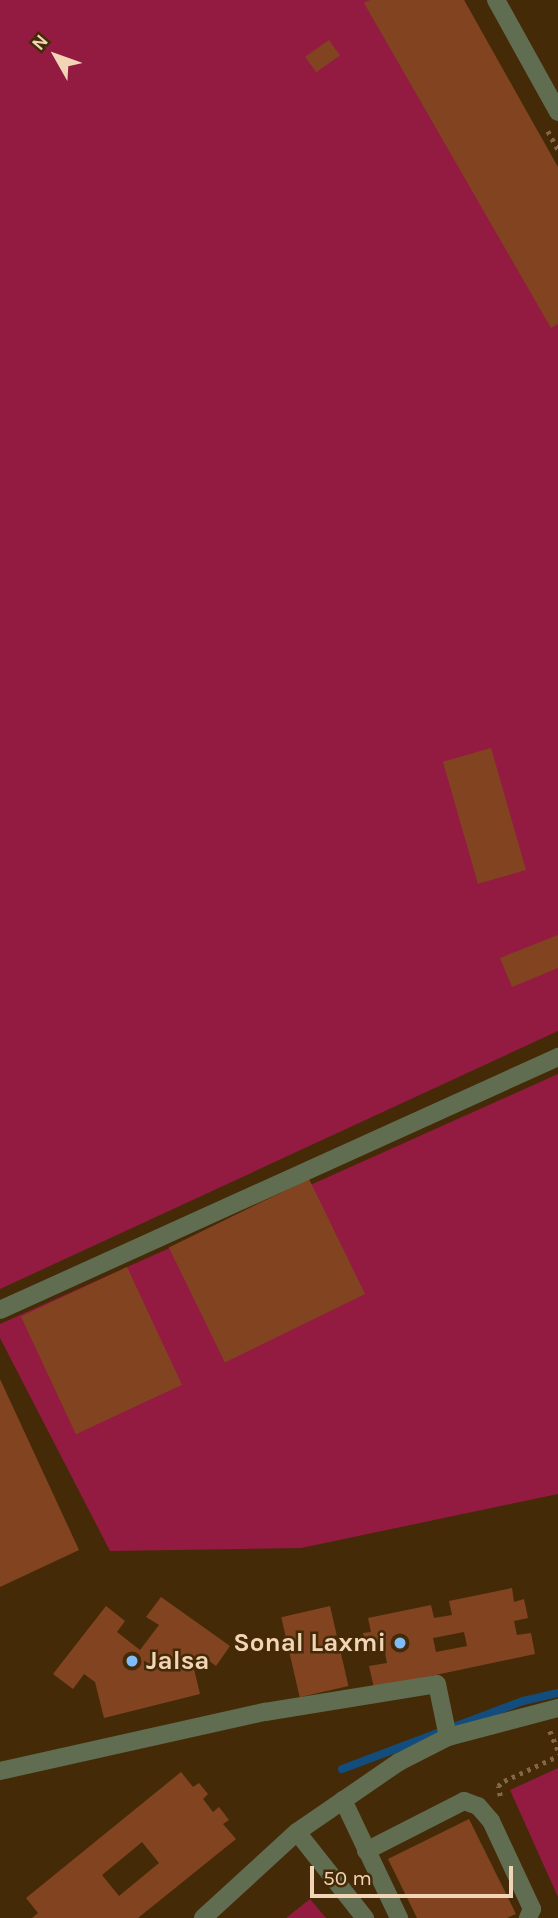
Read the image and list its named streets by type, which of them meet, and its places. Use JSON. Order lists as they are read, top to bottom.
{
  "places": ["Sonal Laxmi", "Jalsa"],
  "scale_bar": "50 m",
  "north": "top left"
}
